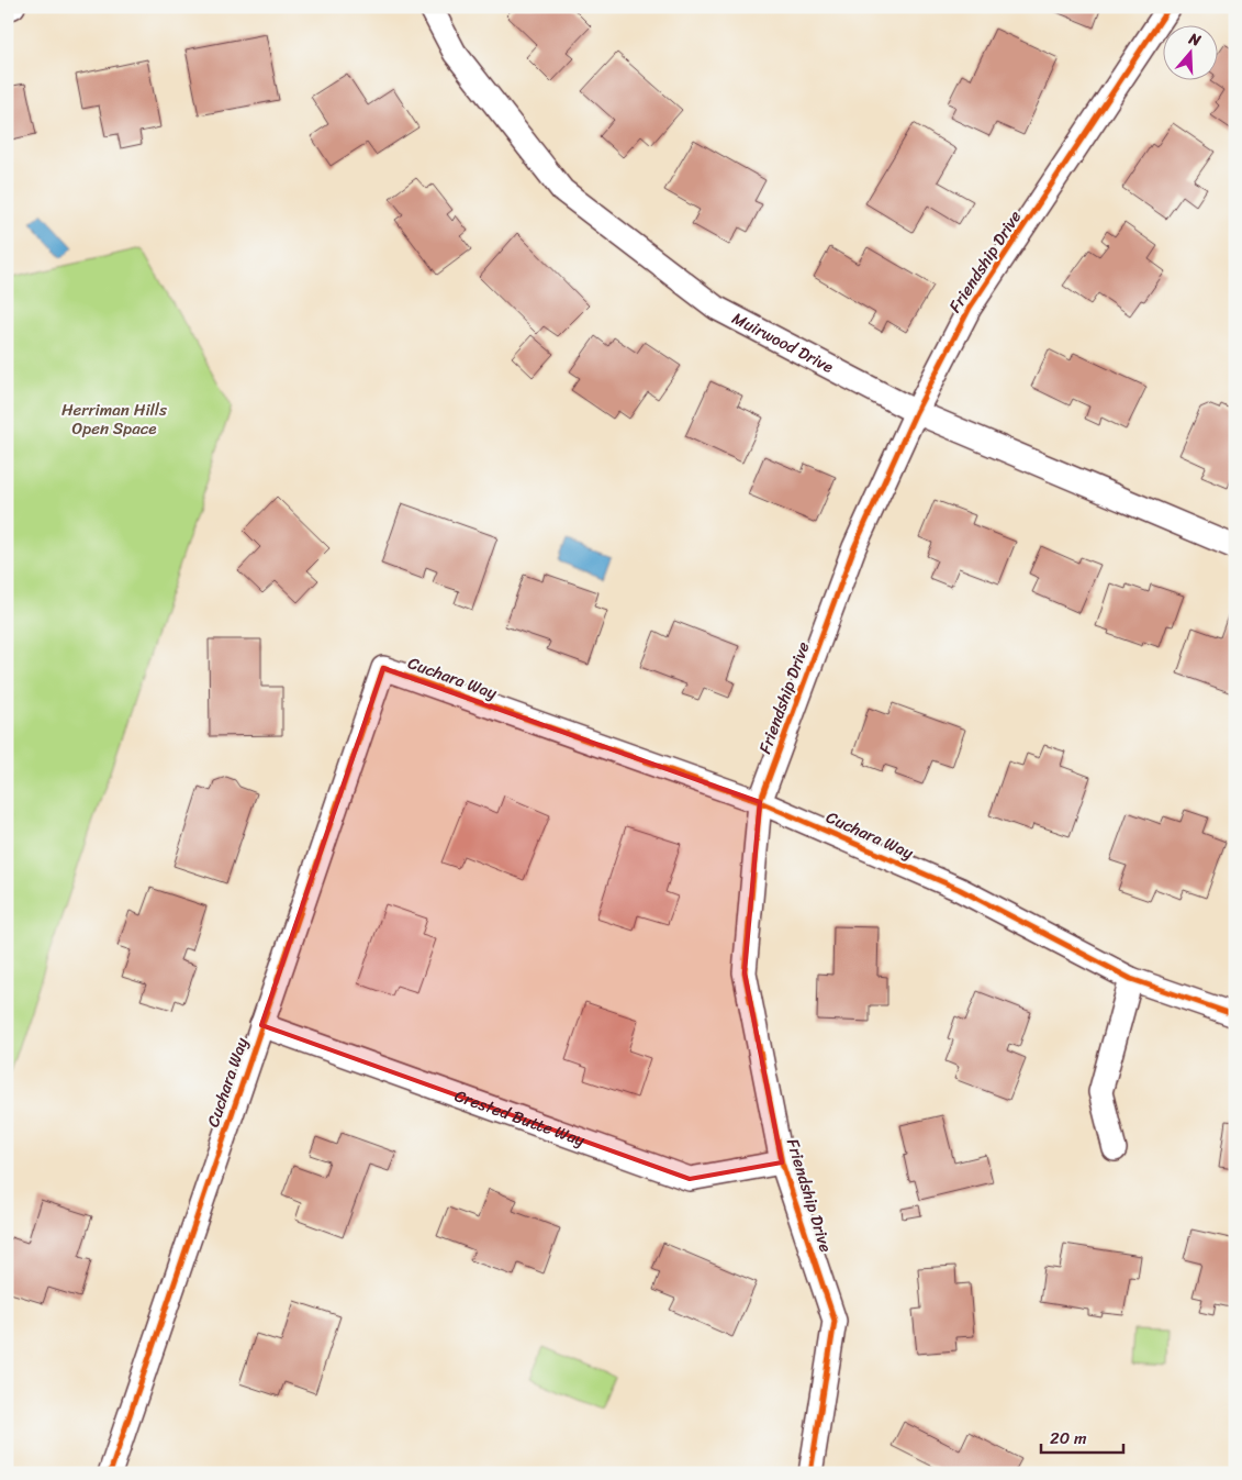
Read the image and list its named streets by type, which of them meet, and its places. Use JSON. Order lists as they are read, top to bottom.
{
  "streets": {
    "street": [
      "Friendship Drive",
      "Muirwood Drive",
      "Cuchara Way",
      "Crested Butte Way"
    ]
  },
  "crossings": [
    ["Friendship Drive", "Muirwood Drive"],
    ["Friendship Drive", "Cuchara Way"],
    ["Friendship Drive", "Crested Butte Way"],
    ["Cuchara Way", "Crested Butte Way"]
  ],
  "parks": ["Herriman Hills Open Space"],
  "scale_bar": "20 m",
  "north": "top"
}
